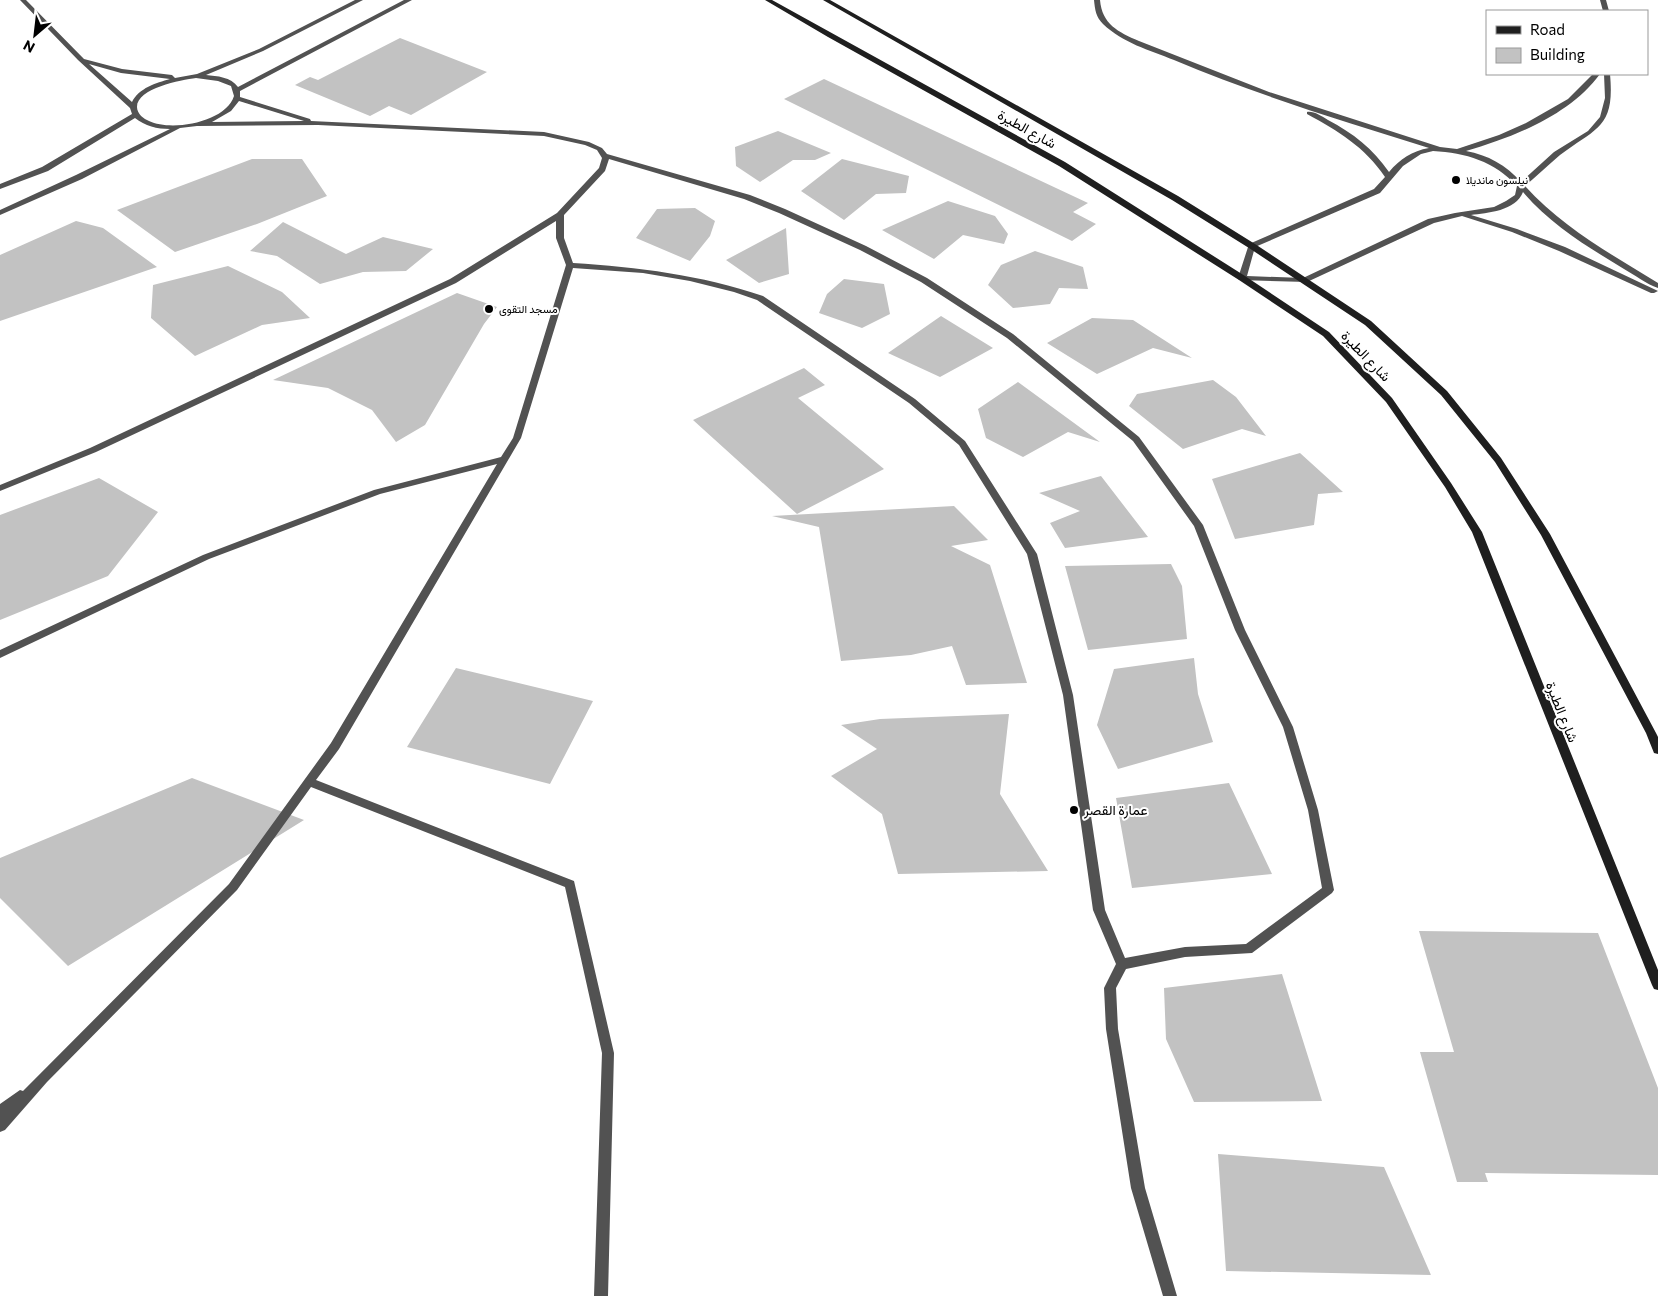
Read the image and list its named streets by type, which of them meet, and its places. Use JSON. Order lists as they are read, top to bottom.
{
  "streets": {
    "main road": ["شارع الطيرة"]
  },
  "places": ["نيلسون مانديلا", "مسجد التقوى", "عمارة القصر"],
  "legend": ["Road", "Building"],
  "north": "bottom left"
}
